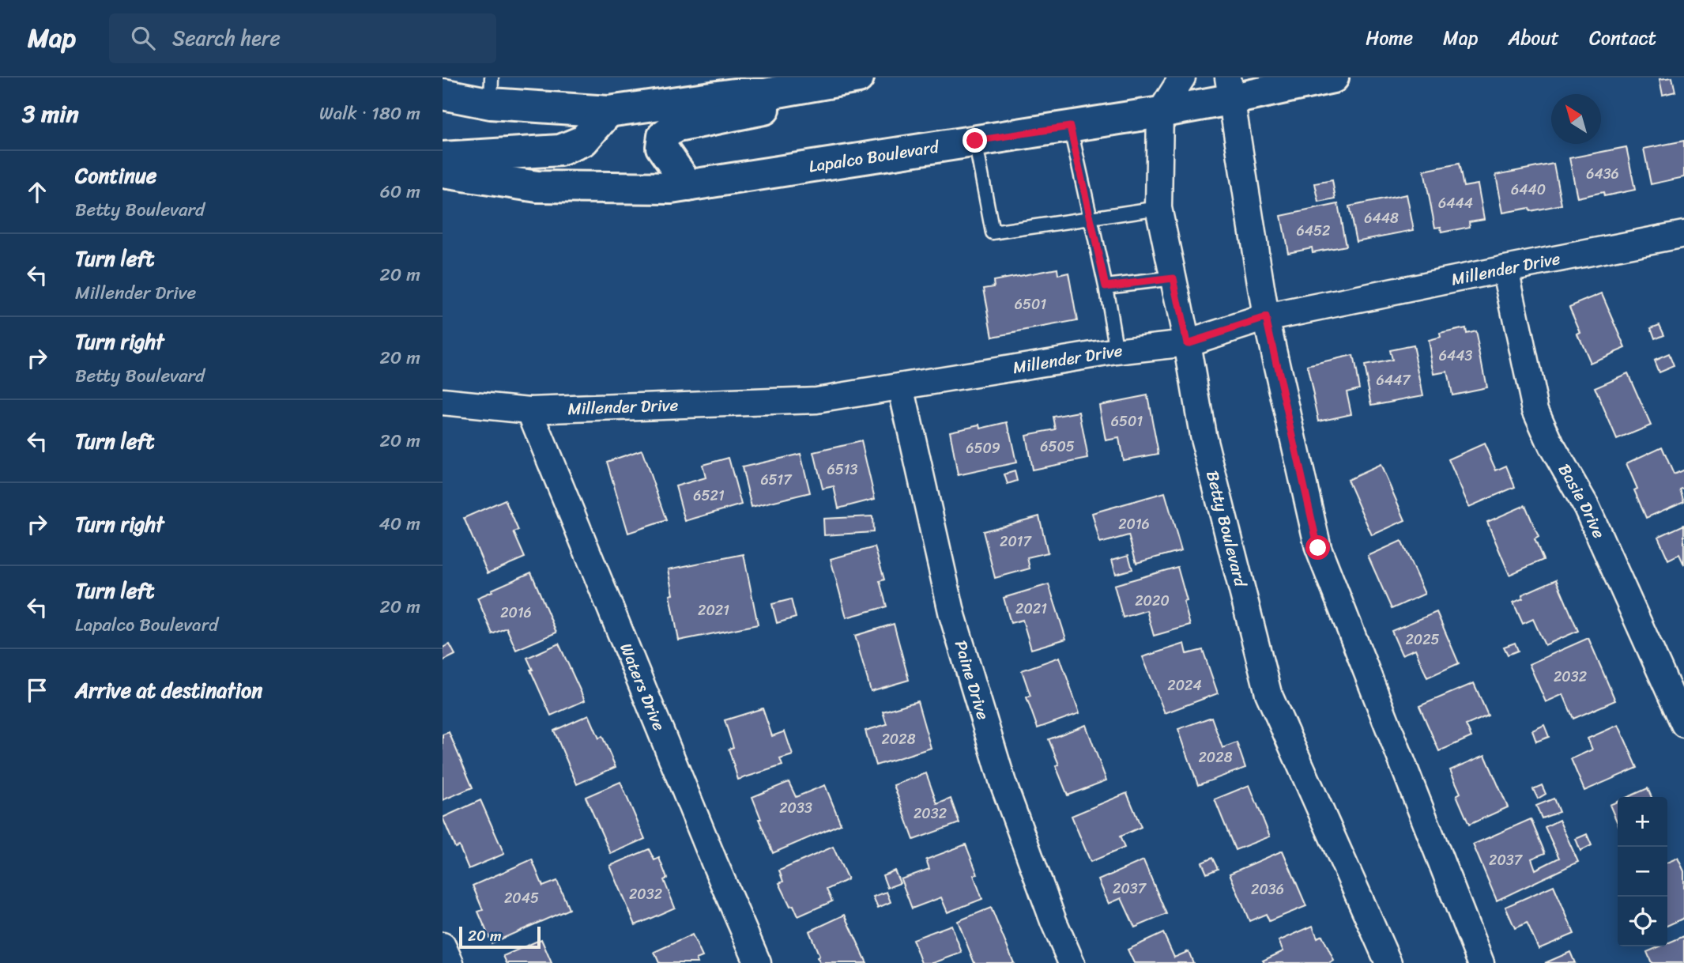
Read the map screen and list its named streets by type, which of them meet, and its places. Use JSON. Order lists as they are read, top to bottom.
{
  "streets": {
    "main road": ["Lapalco Boulevard"],
    "street": [
      "Millender Drive",
      "Basie Drive",
      "Betty Boulevard",
      "Paine Drive",
      "Waters Drive"
    ]
  },
  "crossings": [
    ["Lapalco Boulevard", "Betty Boulevard"],
    ["Millender Drive", "Basie Drive"],
    ["Millender Drive", "Betty Boulevard"],
    ["Millender Drive", "Paine Drive"],
    ["Millender Drive", "Waters Drive"]
  ],
  "house_numbers": [
    "6436",
    "6440",
    "6444",
    "6448",
    "6452",
    "6501",
    "6443",
    "6447",
    "6501",
    "6505",
    "6509",
    "6513",
    "6517",
    "6521",
    "2016",
    "2017",
    "2020",
    "2021",
    "2021",
    "2016",
    "2025",
    "2032",
    "2024",
    "2028",
    "2028",
    "2033",
    "2032",
    "2037",
    "2037",
    "2036",
    "2032",
    "2045"
  ],
  "scale_bar": "20 m",
  "north": "top left",
  "page": {
    "header": "Map",
    "search": "Search here",
    "nav": [
      "Home",
      "Map",
      "About",
      "Contact"
    ],
    "heading": ["3 min", "Walk · 180 m"],
    "list": [
      ["Continue", "Betty Boulevard", "60 m"],
      ["Turn left", "Millender Drive", "20 m"],
      ["Turn right", "Betty Boulevard", "20 m"],
      ["Turn left", "20 m"],
      ["Turn right", "40 m"],
      ["Turn left", "Lapalco Boulevard", "20 m"],
      "Arrive at destination"
    ],
    "map_buttons": ["+", "−"],
    "scale": "20 m"
  }
}
